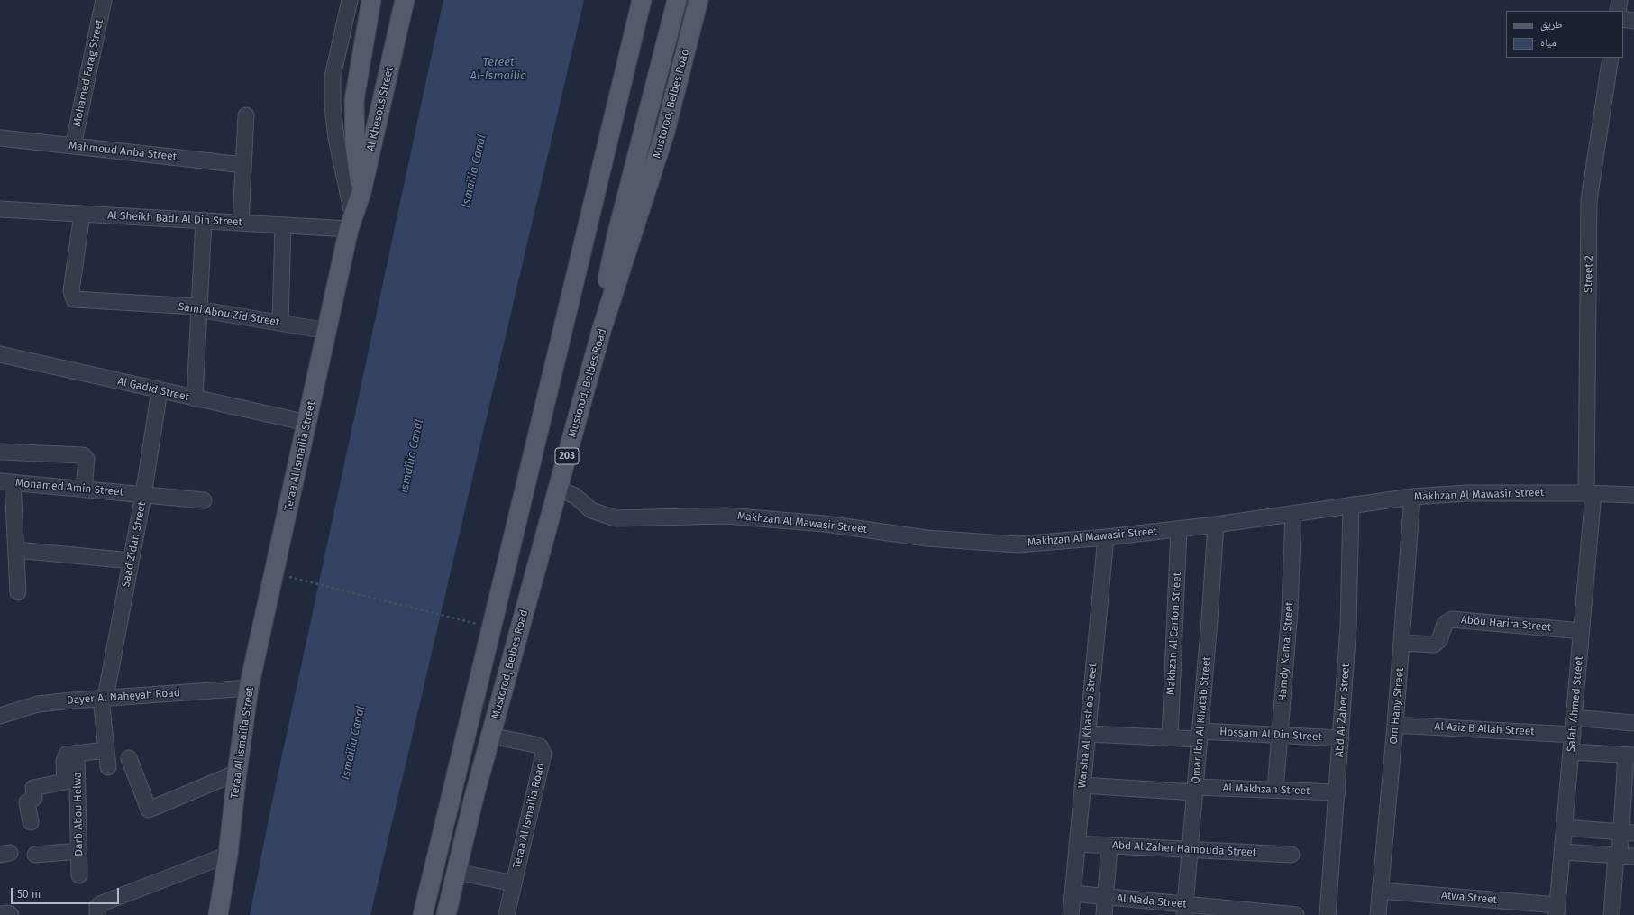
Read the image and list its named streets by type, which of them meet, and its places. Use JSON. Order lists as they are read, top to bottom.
{
  "streets": {
    "main road": [
      "Mustorod, Belbes Road",
      "Al Khesous Street",
      "Teraa Al Ismailia Street",
      "203"
    ],
    "street": [
      "Mohamed Farag Street",
      "Mahmoud Anba Street",
      "Al Sheikh Badr Al Din Street",
      "Street 2",
      "Sami Abou Zid Street",
      "Al Gadid Street",
      "Mohamed Amin Street",
      "Makhzan Al Mawasir Street",
      "Saad Zidan Street",
      "Abou Harira Street",
      "Makhzan Al Carton Street",
      "Hamdy Kamal Street",
      "Dayer Al Naheyah Road",
      "Salah Ahmed Street",
      "Om Hany Street",
      "Abd Al Zaher Street",
      "Omar Ibn Al Khatab Street",
      "Warsha Al Khasheb Street",
      "Al Aziz B Allah Street",
      "Hossam Al Din Street",
      "Al Makhzan Street",
      "Darb Abou Helwa",
      "Teraa Al Ismailia Road",
      "Abd Al Zaher Hamouda Street",
      "Atwa Street",
      "Al Nada Street"
    ]
  },
  "crossings": [
    ["Mohamed Farag Street", "Mahmoud Anba Street"],
    ["Mustorod, Belbes Road", "Makhzan Al Mawasir Street"],
    ["Mustorod, Belbes Road", "Teraa Al Ismailia Road"],
    ["Al Khesous Street", "Al Sheikh Badr Al Din Street"],
    ["Al Khesous Street", "Teraa Al Ismailia Street"],
    ["Al Sheikh Badr Al Din Street", "Sami Abou Zid Street"],
    ["Al Sheikh Badr Al Din Street", "Teraa Al Ismailia Street"],
    ["Street 2", "Makhzan Al Mawasir Street"],
    ["Street 2", "Salah Ahmed Street"],
    ["Sami Abou Zid Street", "Teraa Al Ismailia Street"],
    ["Al Gadid Street", "Teraa Al Ismailia Street"],
    ["Al Gadid Street", "Saad Zidan Street"],
    ["Teraa Al Ismailia Street", "Dayer Al Naheyah Road"],
    ["Mohamed Amin Street", "Saad Zidan Street"],
    ["Makhzan Al Mawasir Street", "Makhzan Al Carton Street"],
    ["Makhzan Al Mawasir Street", "Hamdy Kamal Street"],
    ["Makhzan Al Mawasir Street", "Salah Ahmed Street"],
    ["Makhzan Al Mawasir Street", "Om Hany Street"],
    ["Makhzan Al Mawasir Street", "Abd Al Zaher Street"],
    ["Makhzan Al Mawasir Street", "Omar Ibn Al Khatab Street"],
    ["Makhzan Al Mawasir Street", "Warsha Al Khasheb Street"],
    ["Saad Zidan Street", "Dayer Al Naheyah Road"],
    ["Saad Zidan Street", "Darb Abou Helwa"],
    ["Abou Harira Street", "Salah Ahmed Street"],
    ["Abou Harira Street", "Om Hany Street"],
    ["Makhzan Al Carton Street", "Hossam Al Din Street"],
    ["Hamdy Kamal Street", "Hossam Al Din Street"],
    ["Hamdy Kamal Street", "Al Makhzan Street"],
    ["Salah Ahmed Street", "Al Aziz B Allah Street"],
    ["Salah Ahmed Street", "Atwa Street"],
    ["Om Hany Street", "Al Aziz B Allah Street"],
    ["Om Hany Street", "Atwa Street"],
    ["Abd Al Zaher Street", "Hossam Al Din Street"],
    ["Abd Al Zaher Street", "Al Makhzan Street"],
    ["Omar Ibn Al Khatab Street", "Hossam Al Din Street"],
    ["Omar Ibn Al Khatab Street", "Al Makhzan Street"],
    ["Omar Ibn Al Khatab Street", "Abd Al Zaher Hamouda Street"],
    ["Omar Ibn Al Khatab Street", "Al Nada Street"],
    ["Warsha Al Khasheb Street", "Hossam Al Din Street"],
    ["Warsha Al Khasheb Street", "Al Makhzan Street"],
    ["Warsha Al Khasheb Street", "Abd Al Zaher Hamouda Street"],
    ["Warsha Al Khasheb Street", "Al Nada Street"]
  ],
  "water": ["Tereet Al-Ismailia", "Ismaïlia Canal"],
  "legend": ["طريق", "مياه"],
  "scale_bar": "50 m"
}
